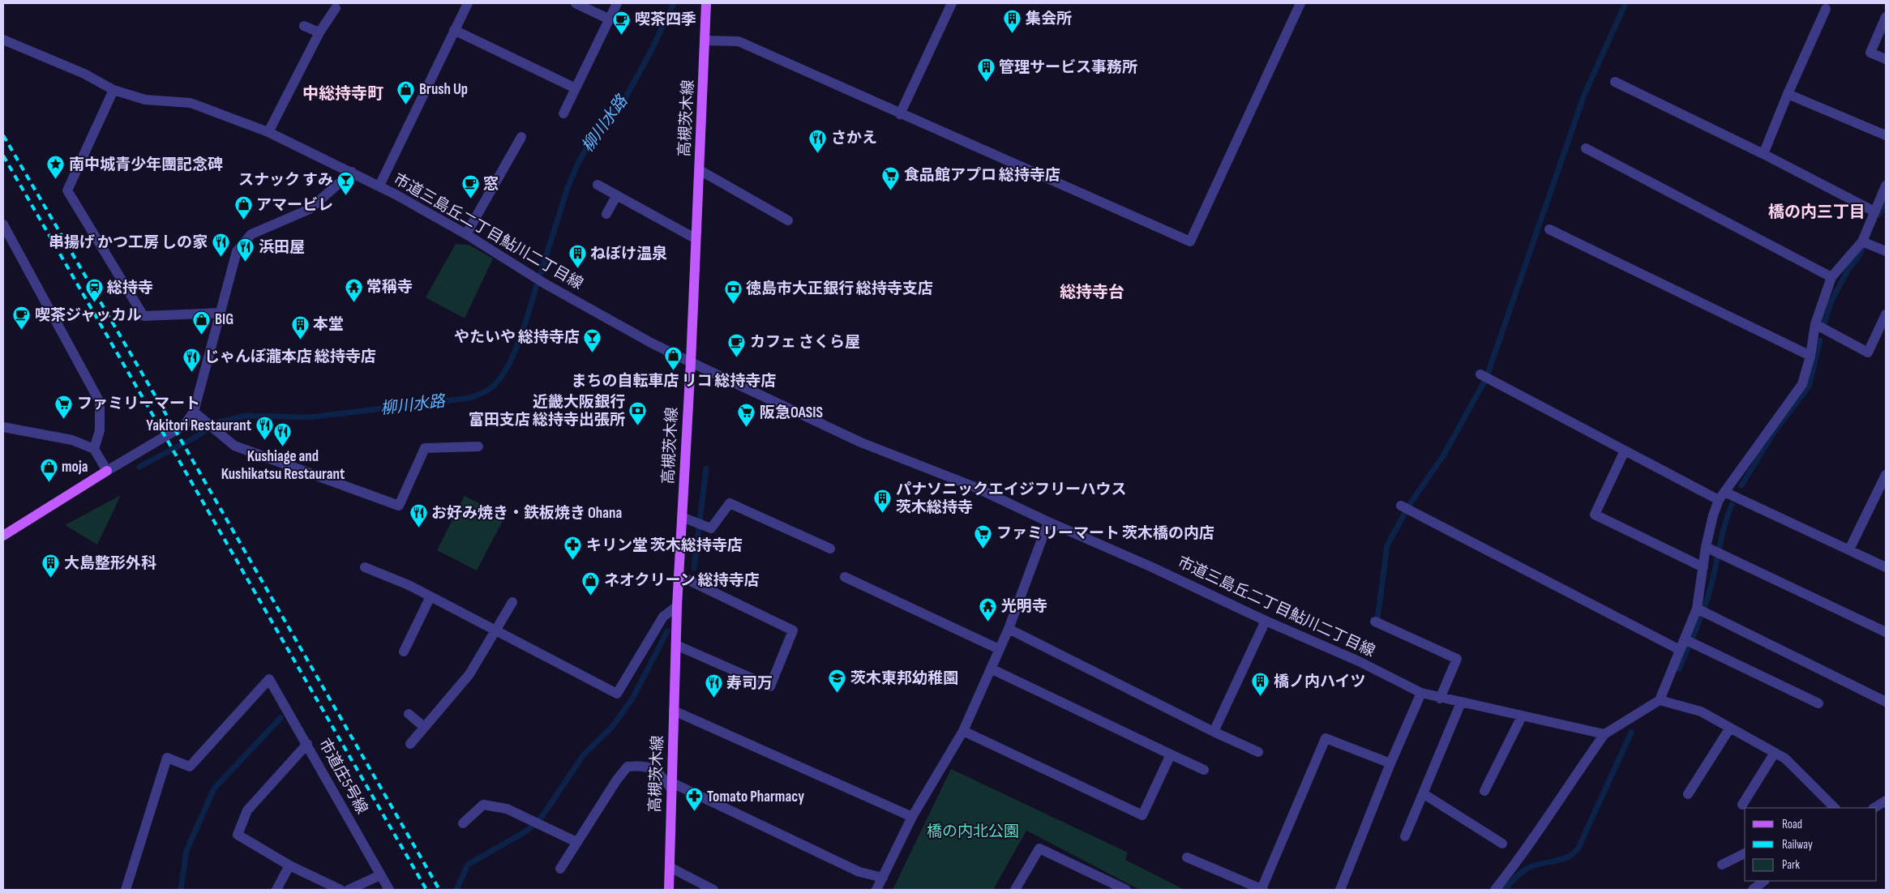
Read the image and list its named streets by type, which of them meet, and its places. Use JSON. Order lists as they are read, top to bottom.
{
  "streets": {
    "main road": ["高槻茨木線"],
    "street": ["市道三島丘二丁目鮎川二丁目線", "市道庄5号線"]
  },
  "crossings": [
    ["高槻茨木線", "市道三島丘二丁目鮎川二丁目線"]
  ],
  "districts": ["中総持寺町", "橋の内三丁目", "総持寺台"],
  "water": ["柳川水路"],
  "parks": ["橋の内北公園"],
  "places": {
    "building": [
      "集会所",
      "管理サービス事務所",
      "ねぼけ温泉",
      "本堂",
      "パナソニックエイジフリーハウス 茨木総持寺",
      "大島整形外科",
      "橋ノ内ハイツ"
    ],
    "cafe": [
      "喫茶四季",
      "窓",
      "喫茶ジャッカル",
      "カフェ さくら屋"
    ],
    "shop": [
      "Brush Up",
      "アマービレ",
      "BIG",
      "まちの自転車店 リコ 総持寺店",
      "moja",
      "ネオクリーン 総持寺店"
    ],
    "restaurant": [
      "さかえ",
      "串揚げ かつ工房 しの家",
      "浜田屋",
      "じゃんぼ瀧本店 総持寺店",
      "Yakitori Restaurant",
      "Kushiage and Kushikatsu Restaurant",
      "お好み焼き・鉄板焼き Ohana",
      "寿司万"
    ],
    "place": ["南中城青少年團記念碑"],
    "supermarket": [
      "食品館アプロ 総持寺店",
      "ファミリーマート",
      "阪急OASIS",
      "ファミリーマート 茨木橋の内店"
    ],
    "bar": ["スナック すみ", "やたいや 総持寺店"],
    "temple": ["常稱寺", "光明寺"],
    "station": ["総持寺"],
    "bank": ["徳島市大正銀行 総持寺支店", "近畿大阪銀行 富田支店 総持寺出張所"],
    "pharmacy": ["キリン堂 茨木総持寺店", "Tomato Pharmacy"],
    "school or university": ["茨木東邦幼稚園"]
  },
  "legend": ["Road", "Railway", "Park"]
}
